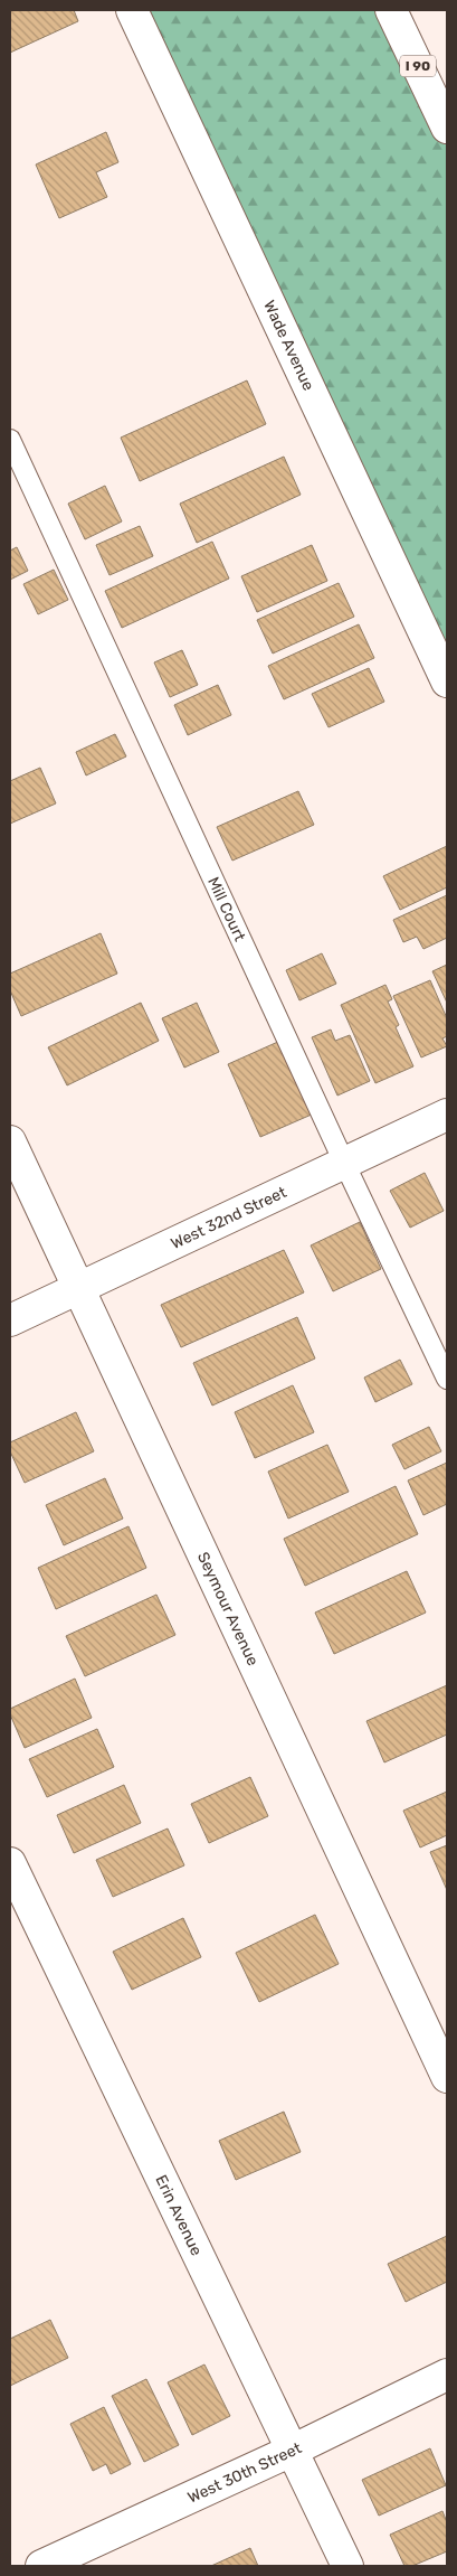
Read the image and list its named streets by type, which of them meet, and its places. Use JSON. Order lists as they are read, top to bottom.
{
  "streets": {
    "main road": [
      "I 90",
      "Wade Avenue",
      "West 32nd Street",
      "Seymour Avenue",
      "Erin Avenue",
      "West 30th Street"
    ],
    "lane": ["Mill Court"]
  },
  "crossings": [
    ["Mill Court", "West 32nd Street"],
    ["West 32nd Street", "Seymour Avenue"],
    ["Erin Avenue", "West 30th Street"]
  ]
}
